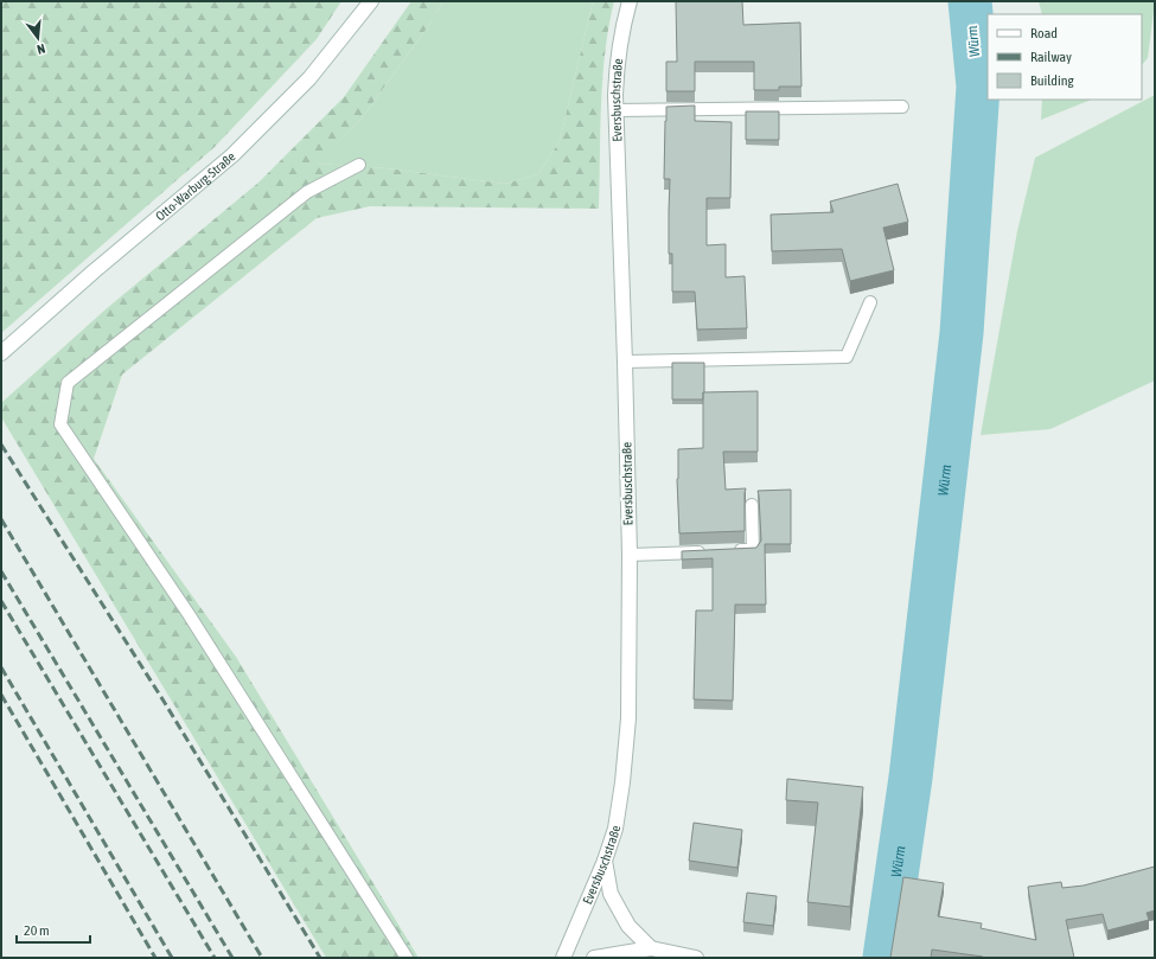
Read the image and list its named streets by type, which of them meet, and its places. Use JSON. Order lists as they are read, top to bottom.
{
  "streets": {
    "street": ["Eversbuschstraße", "Otto-Warburg-Straße"]
  },
  "water": ["Würm"],
  "legend": ["Road", "Railway", "Building"],
  "scale_bar": "20 m",
  "north": "bottom"
}
